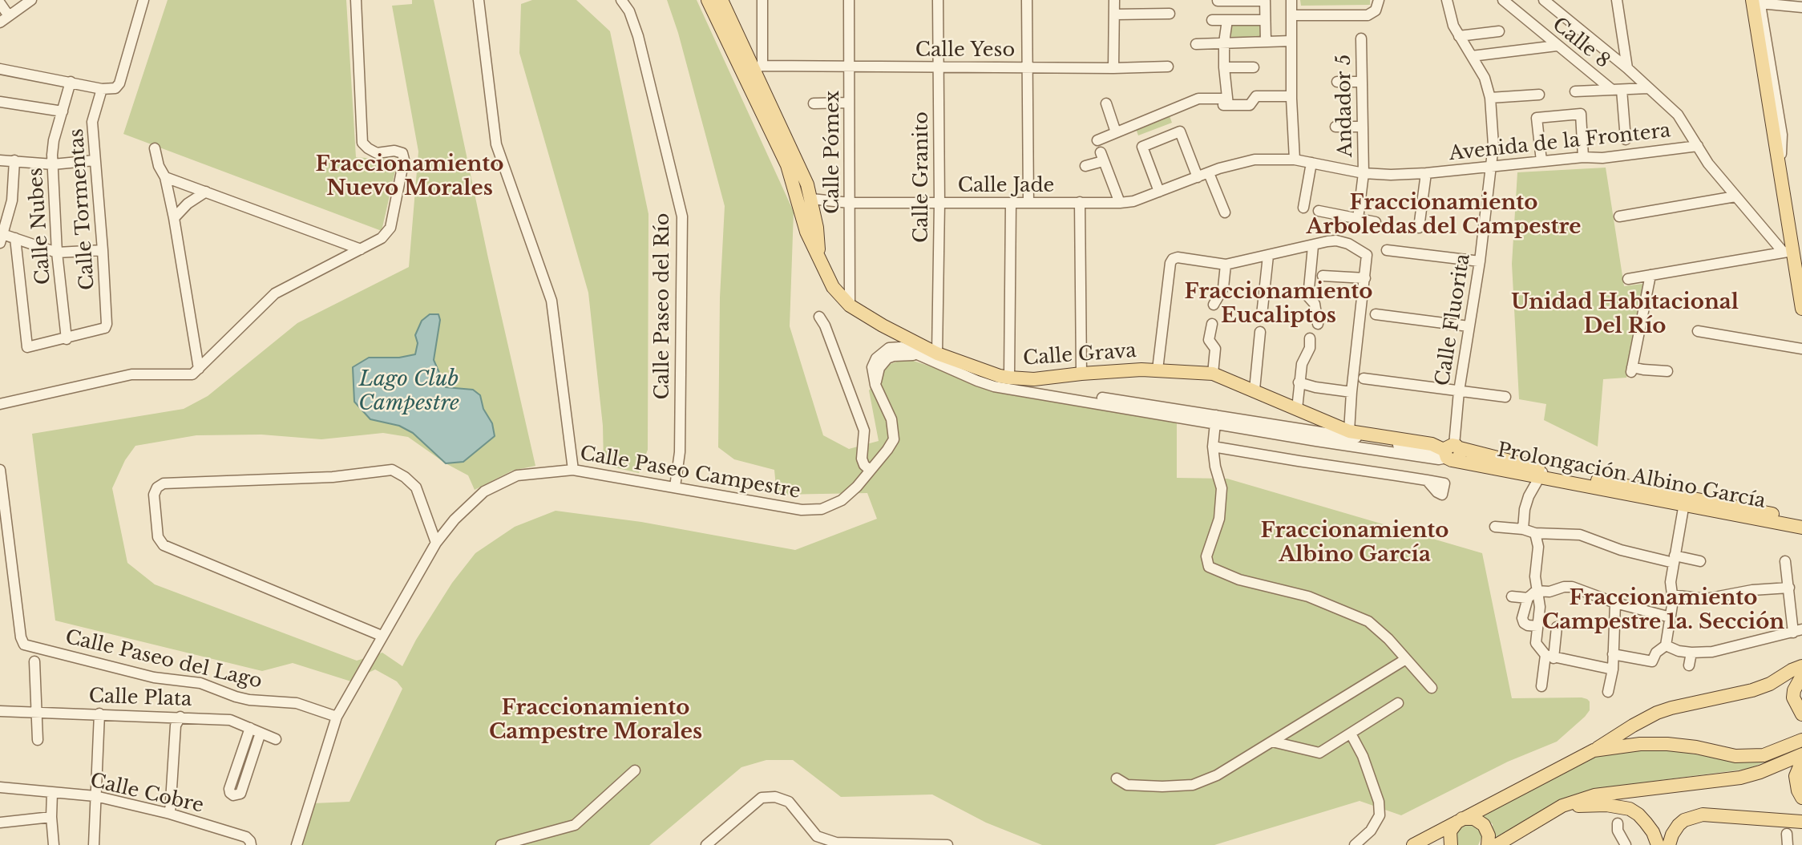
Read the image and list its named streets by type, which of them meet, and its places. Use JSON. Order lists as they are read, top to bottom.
{
  "streets": {
    "main road": ["Calle Grava", "Prolongación Albino García"],
    "street": [
      "Calle 8",
      "Calle Yeso",
      "Andador 5",
      "Avenida de la Frontera",
      "Calle Pómex",
      "Calle Granito",
      "Calle Jade",
      "Calle Tormentas",
      "Calle Nubes",
      "Calle Paseo del Río",
      "Calle Fluorita",
      "Calle Paseo Campestre",
      "Calle Paseo del Lago",
      "Calle Plata",
      "Calle Cobre"
    ]
  },
  "crossings": [
    ["Calle Yeso", "Calle Pómex"],
    ["Calle Yeso", "Calle Granito"],
    ["Calle Yeso", "Calle Grava"],
    ["Andador 5", "Avenida de la Frontera"],
    ["Avenida de la Frontera", "Calle Jade"],
    ["Avenida de la Frontera", "Calle Fluorita"],
    ["Calle Pómex", "Calle Jade"],
    ["Calle Pómex", "Calle Grava"],
    ["Calle Granito", "Calle Jade"],
    ["Calle Granito", "Calle Grava"],
    ["Calle Jade", "Calle Grava"],
    ["Calle Tormentas", "Calle Nubes"],
    ["Calle Paseo del Río", "Calle Paseo Campestre"],
    ["Calle Fluorita", "Calle Grava"],
    ["Calle Fluorita", "Calle Paseo Campestre"],
    ["Calle Fluorita", "Prolongación Albino García"],
    ["Calle Grava", "Calle Paseo Campestre"],
    ["Calle Grava", "Prolongación Albino García"],
    ["Calle Paseo Campestre", "Prolongación Albino García"],
    ["Calle Paseo Campestre", "Calle Paseo del Lago"]
  ],
  "districts": [
    "Fraccionamiento Nuevo Morales",
    "Fraccionamiento Arboledas del Campestre",
    "Fraccionamiento Eucaliptos",
    "Unidad Habitacional Del Río",
    "Fraccionamiento Albino García",
    "Fraccionamiento Campestre 1a. Sección",
    "Fraccionamiento Campestre Morales"
  ],
  "water": ["Lago Club Campestre"]
}
